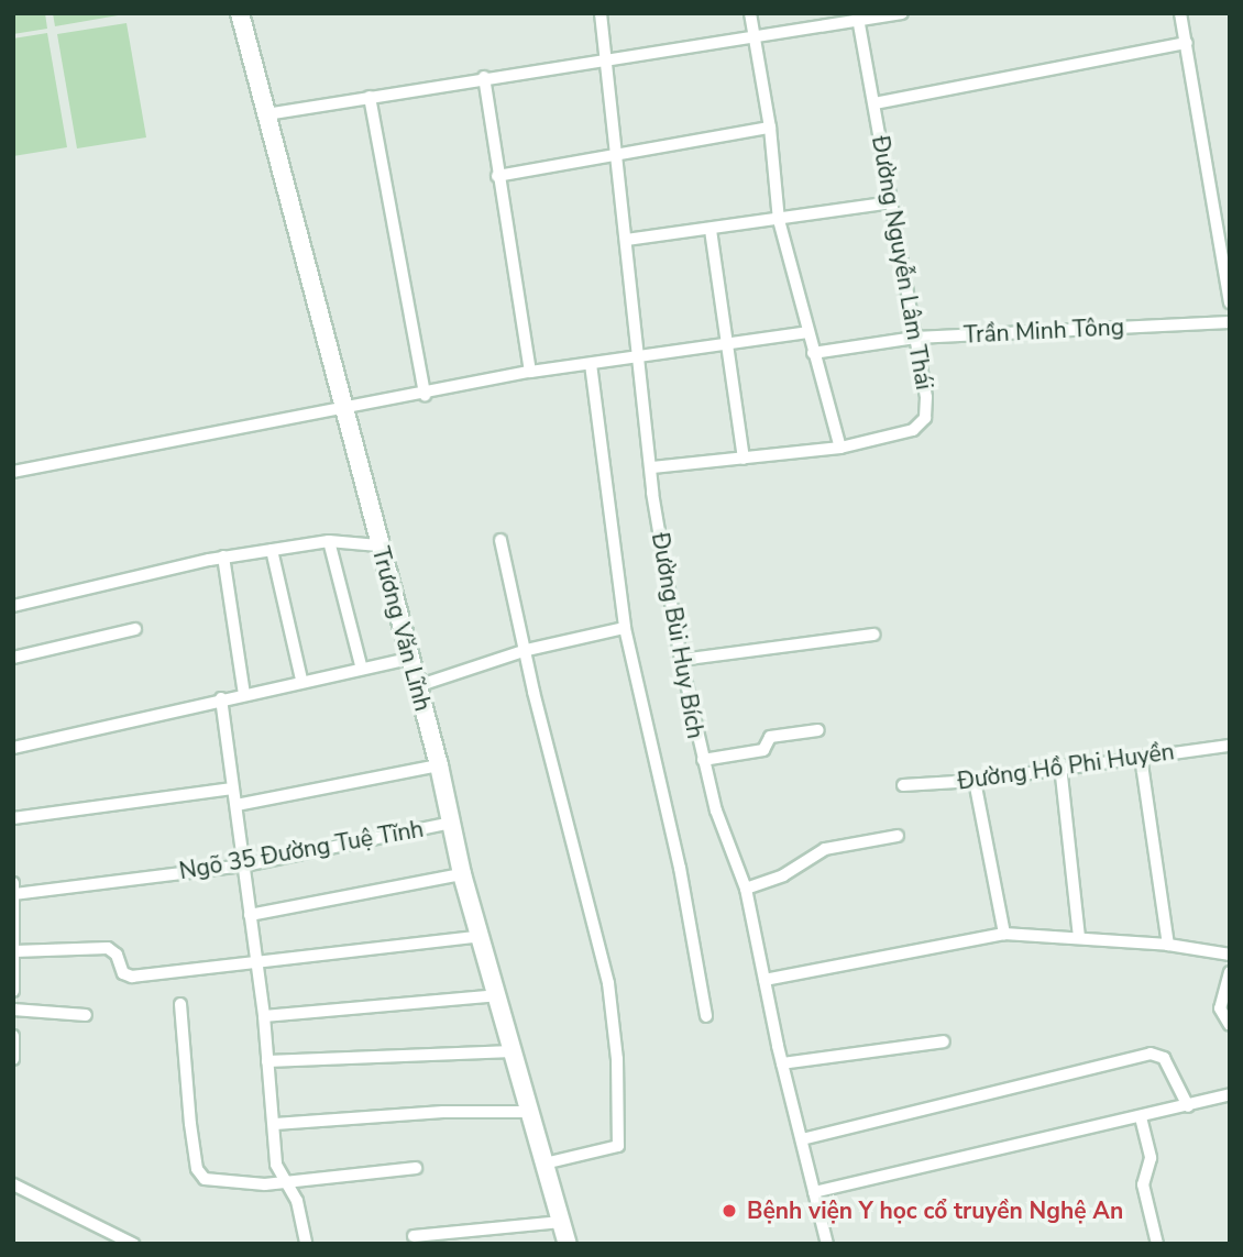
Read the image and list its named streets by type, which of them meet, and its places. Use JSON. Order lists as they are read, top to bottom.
{
  "streets": {
    "street": [
      "Đường Nguyễn Lâm Thái",
      "Trần Minh Tông",
      "Trương Văn Lĩnh",
      "Đường Bùi Huy Bích",
      "Đường Hồ Phi Huyền",
      "Ngõ 35 Đường Tuệ Tĩnh"
    ]
  },
  "crossings": [
    ["Đường Nguyễn Lâm Thái", "Trần Minh Tông"],
    ["Đường Nguyễn Lâm Thái", "Đường Bùi Huy Bích"],
    ["Trương Văn Lĩnh", "Ngõ 35 Đường Tuệ Tĩnh"]
  ],
  "places": ["Bệnh viện Y học cổ truyền Nghệ An"]
}
